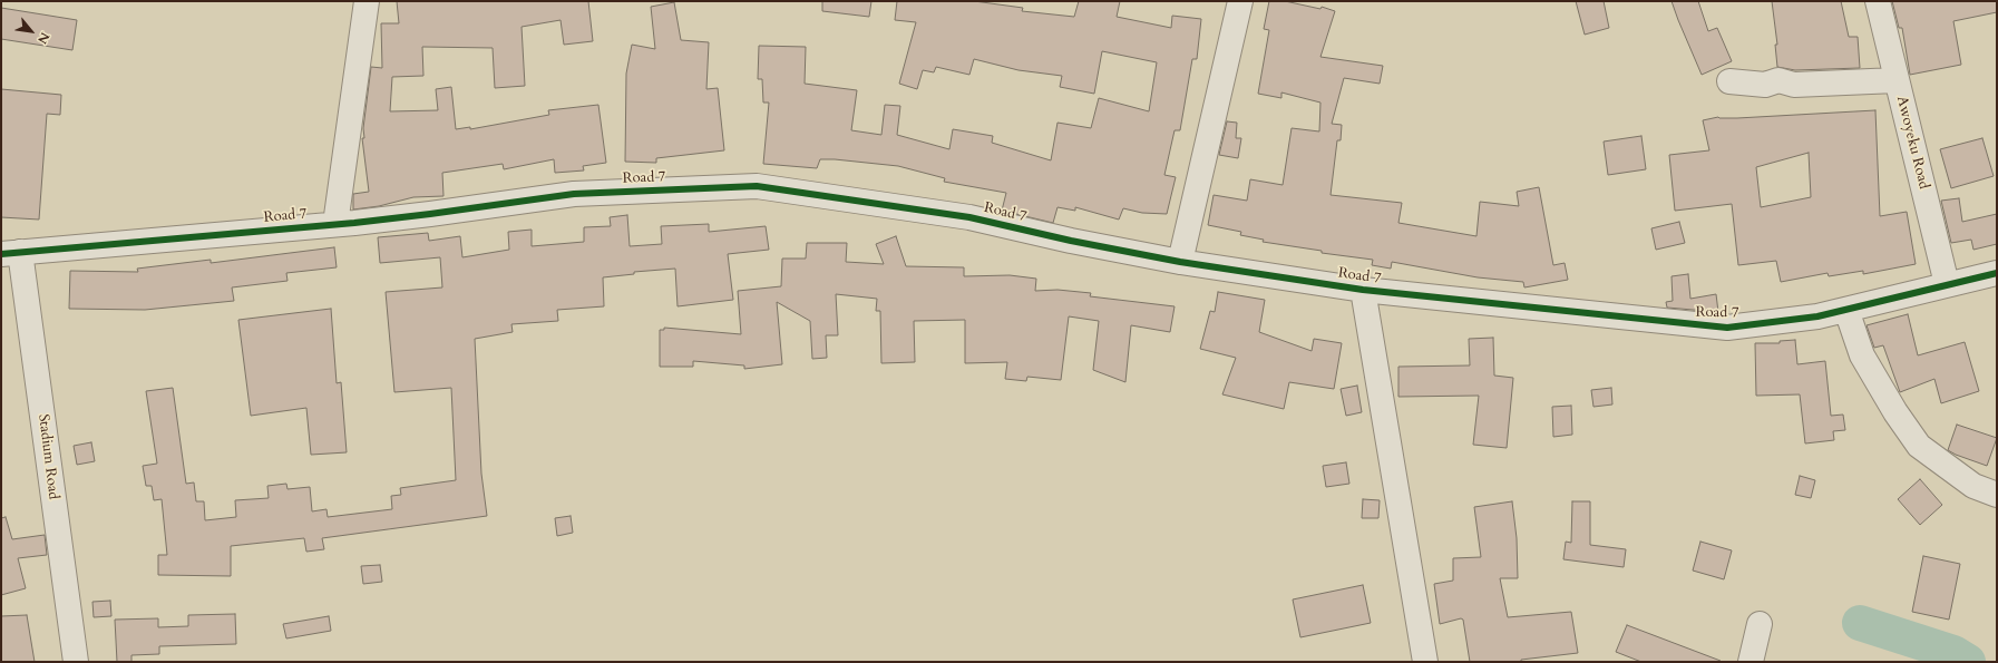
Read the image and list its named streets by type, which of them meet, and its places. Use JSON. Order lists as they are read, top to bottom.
{
  "streets": {
    "street": ["Awoyeku Road", "Road 7", "Stadium Road"]
  },
  "crossings": [
    ["Awoyeku Road", "Road 7"],
    ["Road 7", "Stadium Road"]
  ],
  "north": "bottom right"
}
